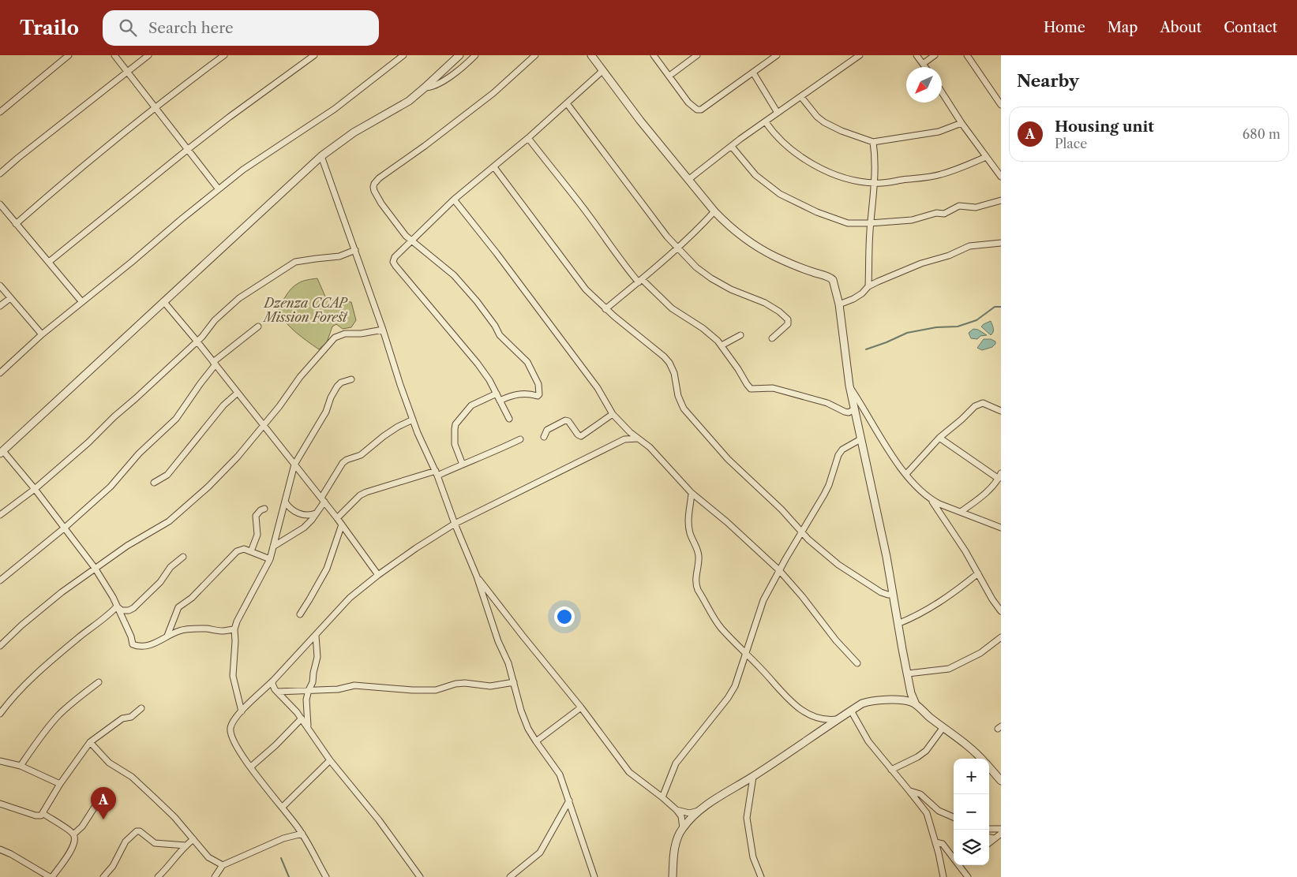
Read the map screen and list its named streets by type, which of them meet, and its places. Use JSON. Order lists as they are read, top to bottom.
{
  "parks": ["Dzenza CCAP Mission Forest"],
  "north": "bottom left",
  "page": {
    "header": "Trailo",
    "search": "Search here",
    "nav": [
      "Home",
      "Map",
      "About",
      "Contact"
    ],
    "heading": "Nearby",
    "list": [
      {
        "mark": "A",
        "name": "Housing unit",
        "note": "Place",
        "value": "680 m"
      }
    ],
    "map_buttons": ["+", "−"],
    "pins": "A"
  }
}
